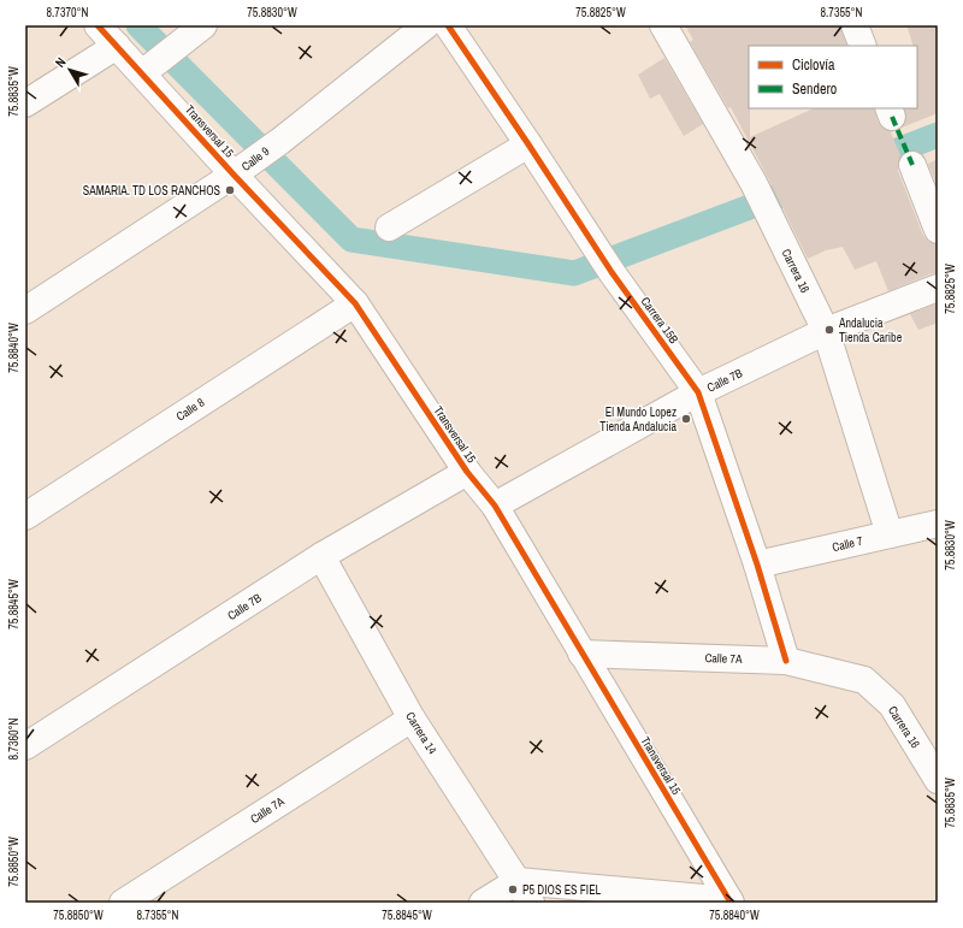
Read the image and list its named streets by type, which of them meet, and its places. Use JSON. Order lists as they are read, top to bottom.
{
  "streets": {
    "street": [
      "Transversal 15",
      "Calle 9",
      "Carrera 16",
      "Carrera 15B",
      "Calle 7B",
      "Calle 8",
      "Calle 7",
      "Calle 7A",
      "Carrera 14"
    ]
  },
  "crossings": [
    ["Transversal 15", "Calle 9"],
    ["Transversal 15", "Calle 7B"],
    ["Transversal 15", "Calle 8"],
    ["Transversal 15", "Calle 7A"],
    ["Carrera 16", "Calle 7B"],
    ["Carrera 16", "Calle 7"],
    ["Carrera 16", "Calle 7A"],
    ["Carrera 15B", "Calle 7B"],
    ["Carrera 15B", "Calle 7"],
    ["Carrera 15B", "Calle 7A"],
    ["Calle 7B", "Carrera 14"],
    ["Calle 7A", "Carrera 14"]
  ],
  "places": [
    "SAMARIA. TD LOS RANCHOS",
    "Andalucia Tienda Caribe",
    "El Mundo Lopez Tienda Andalucia",
    "P5 DIOS ES FIEL"
  ],
  "legend": ["Ciclovía", "Sendero"],
  "north": "top left",
  "coordinates": [
    "8.7370°N",
    "75.8830°W",
    "75.8825°W",
    "8.7355°N",
    "75.8835°W",
    "75.8840°W",
    "75.8845°W",
    "8.7360°N",
    "75.8850°W"
  ]
}
